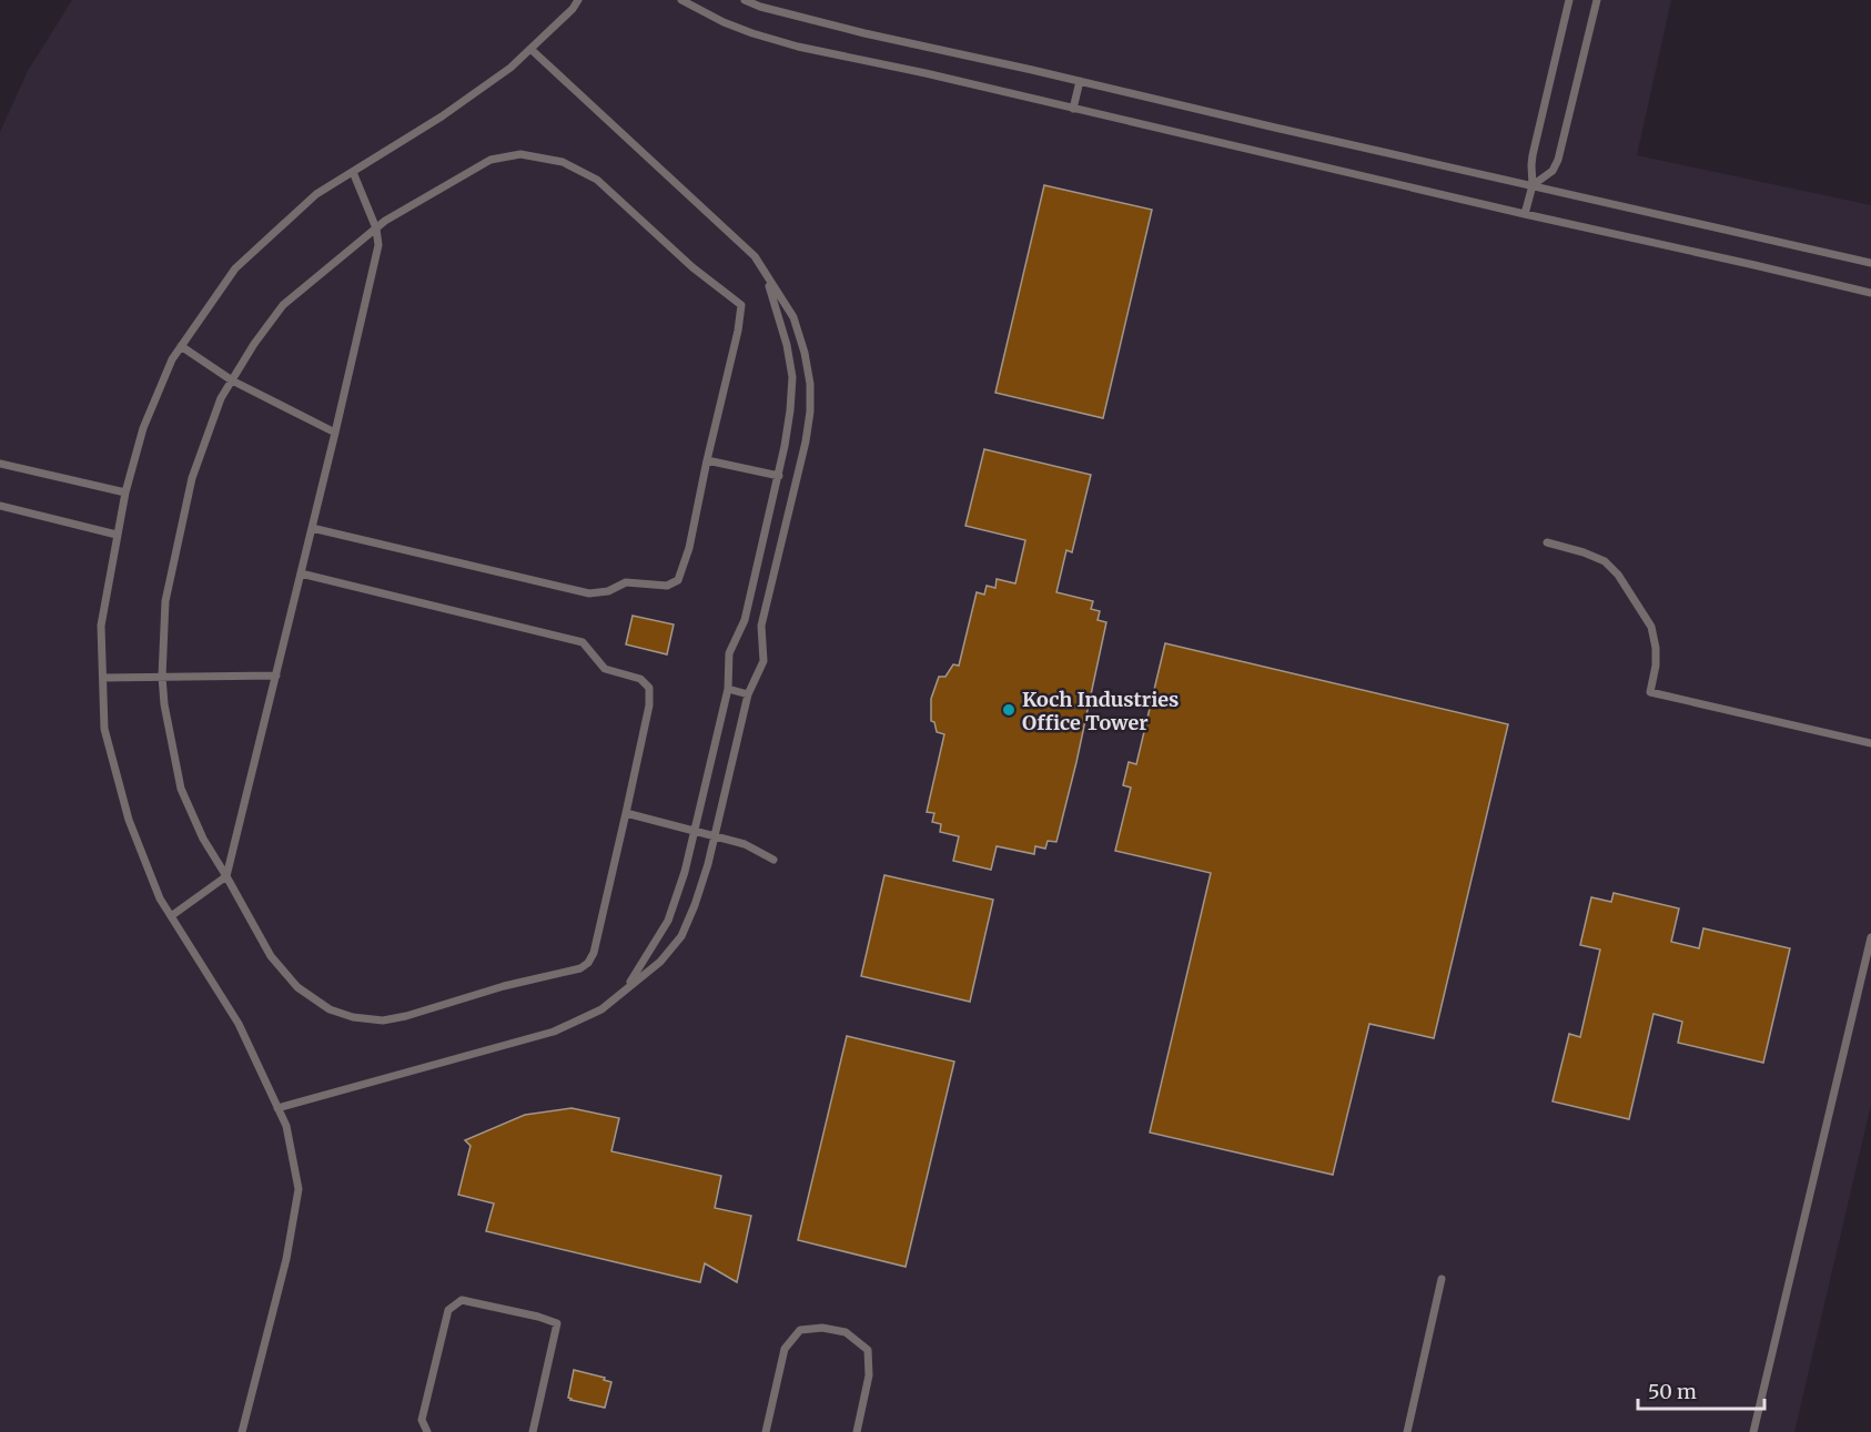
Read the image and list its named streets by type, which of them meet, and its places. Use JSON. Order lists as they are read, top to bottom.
{
  "places": ["Koch Industries Office Tower"],
  "scale_bar": "50 m"
}
